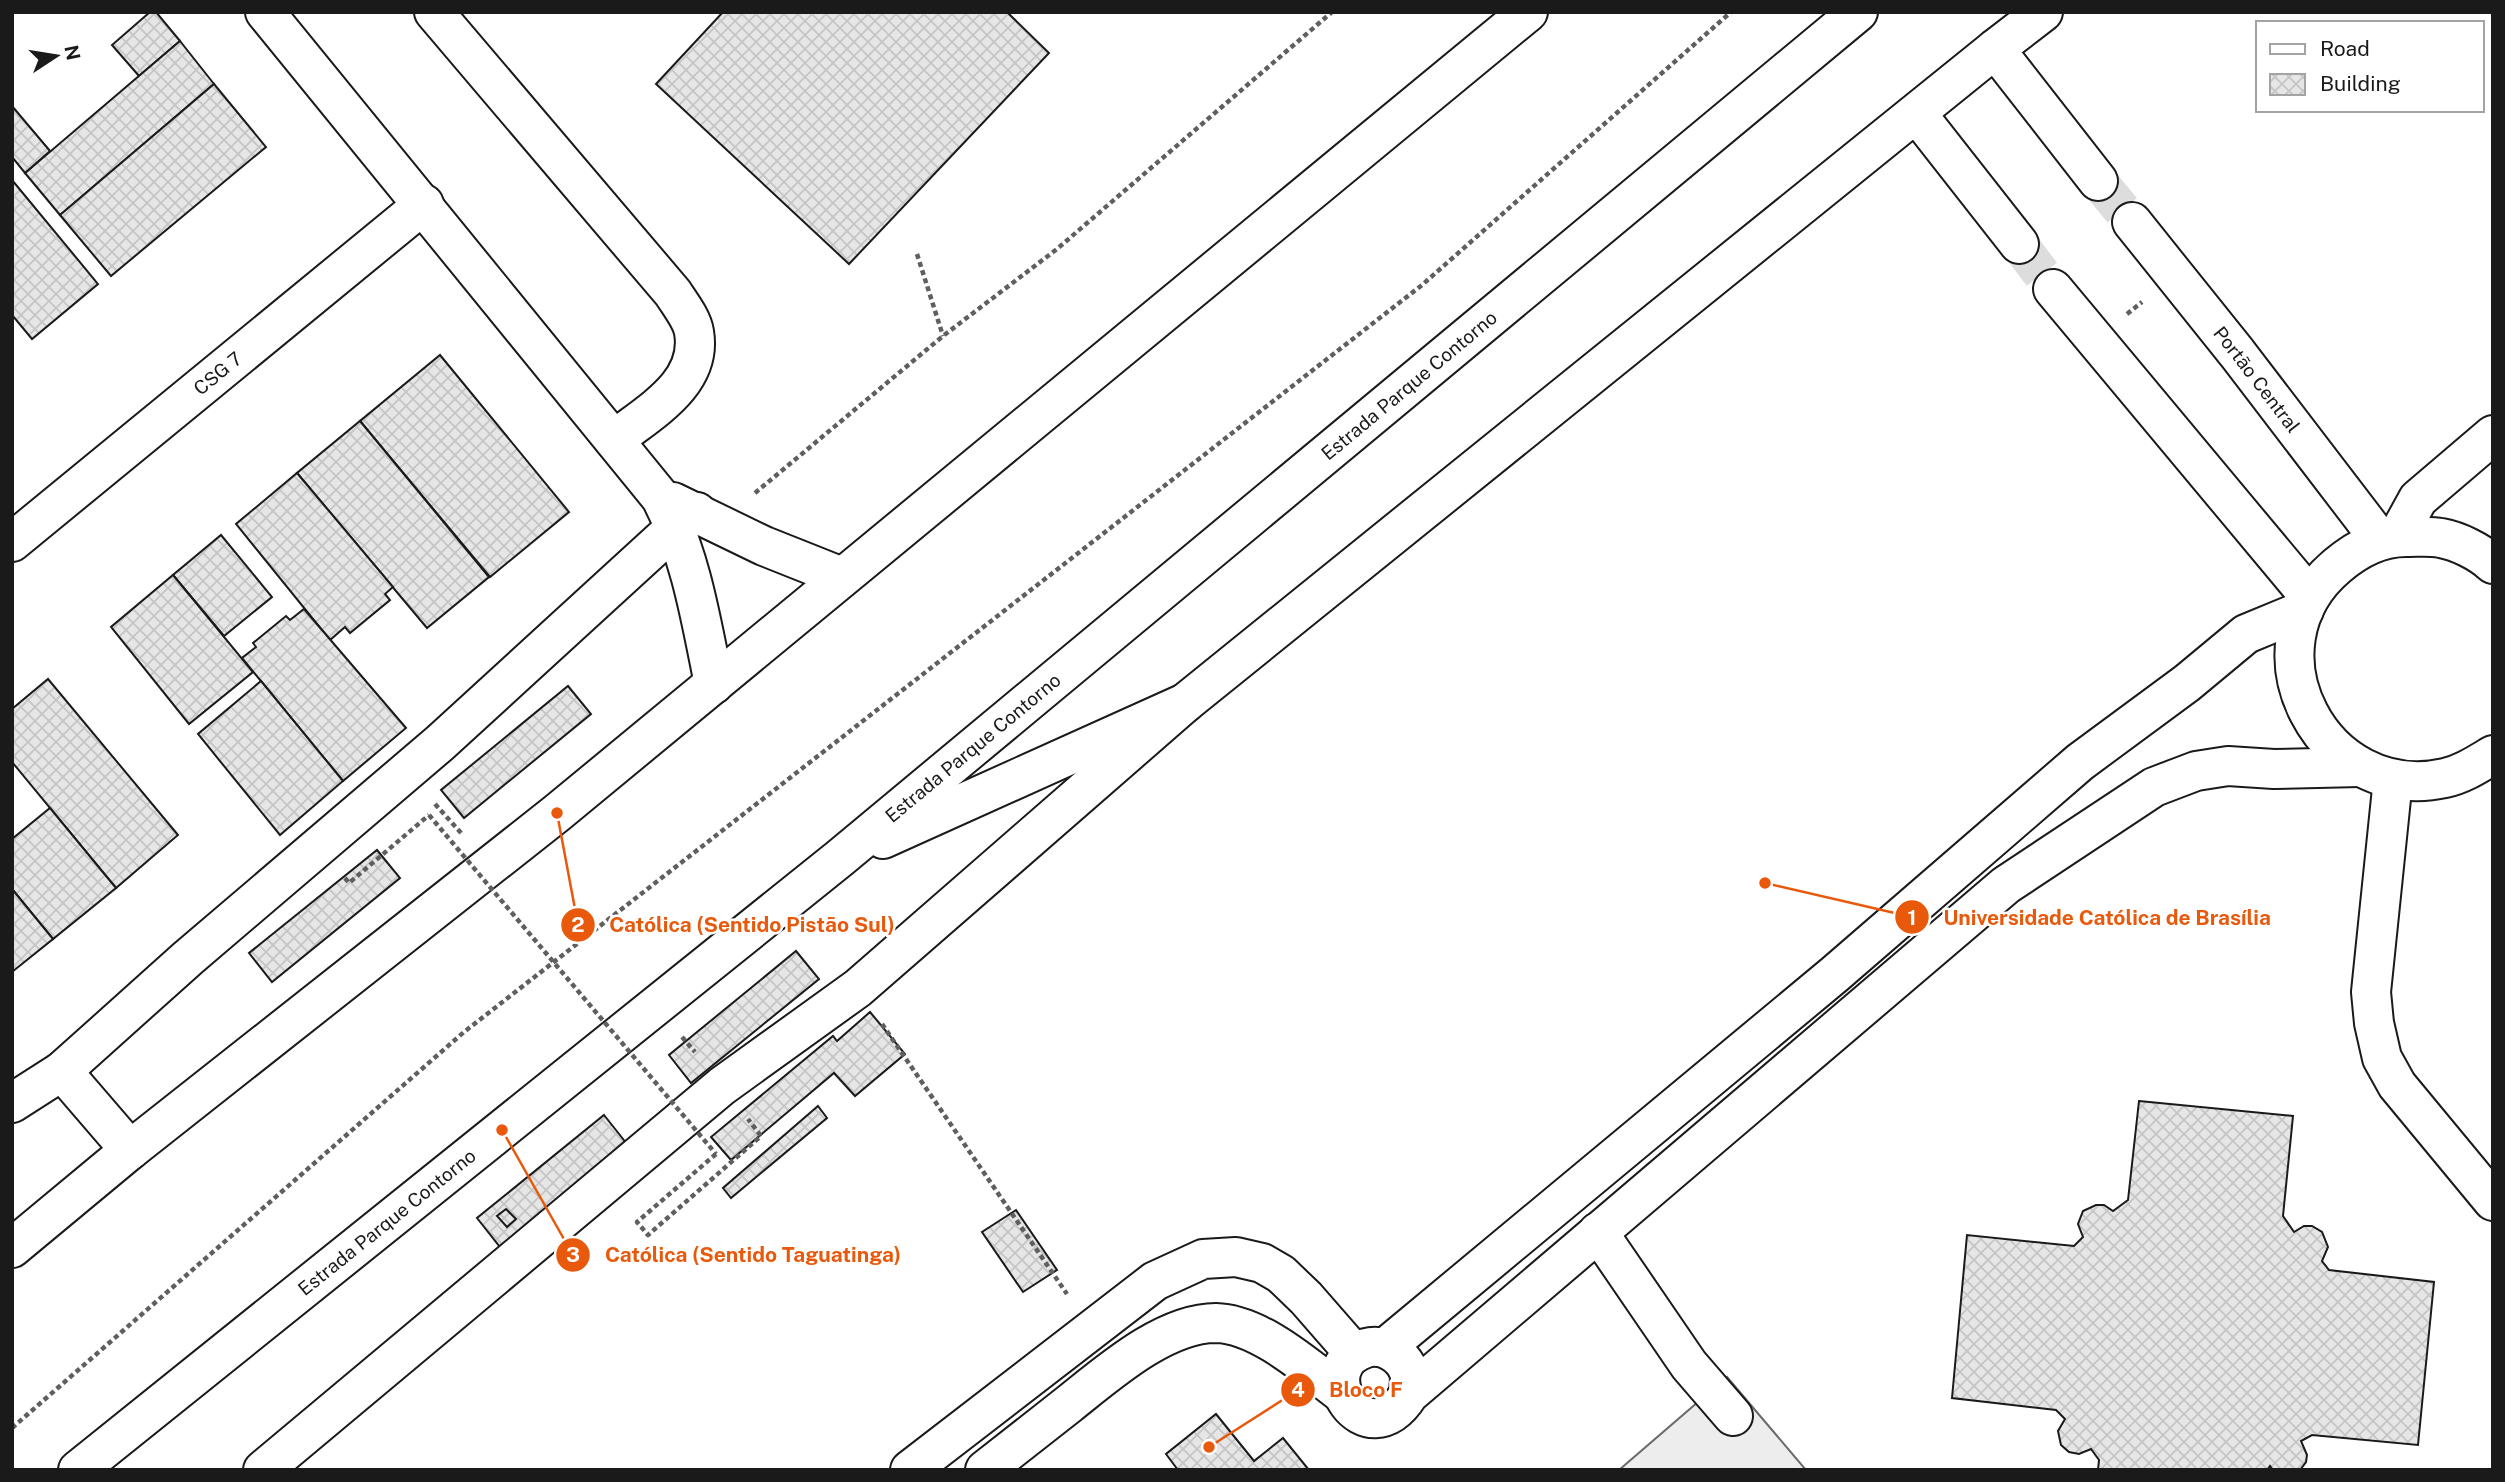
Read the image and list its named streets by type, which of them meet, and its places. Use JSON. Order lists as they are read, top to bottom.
{
  "streets": {
    "main road": ["CSG 7", "Portão Central", "Estrada Parque Contorno"]
  },
  "places": [
    "Católica (Sentido Pistão Sul)",
    "Universidade Católica de Brasília",
    "Católica (Sentido Taguatinga)",
    "Bloco F"
  ],
  "legend": ["Road", "Building"],
  "north": "right"
}
